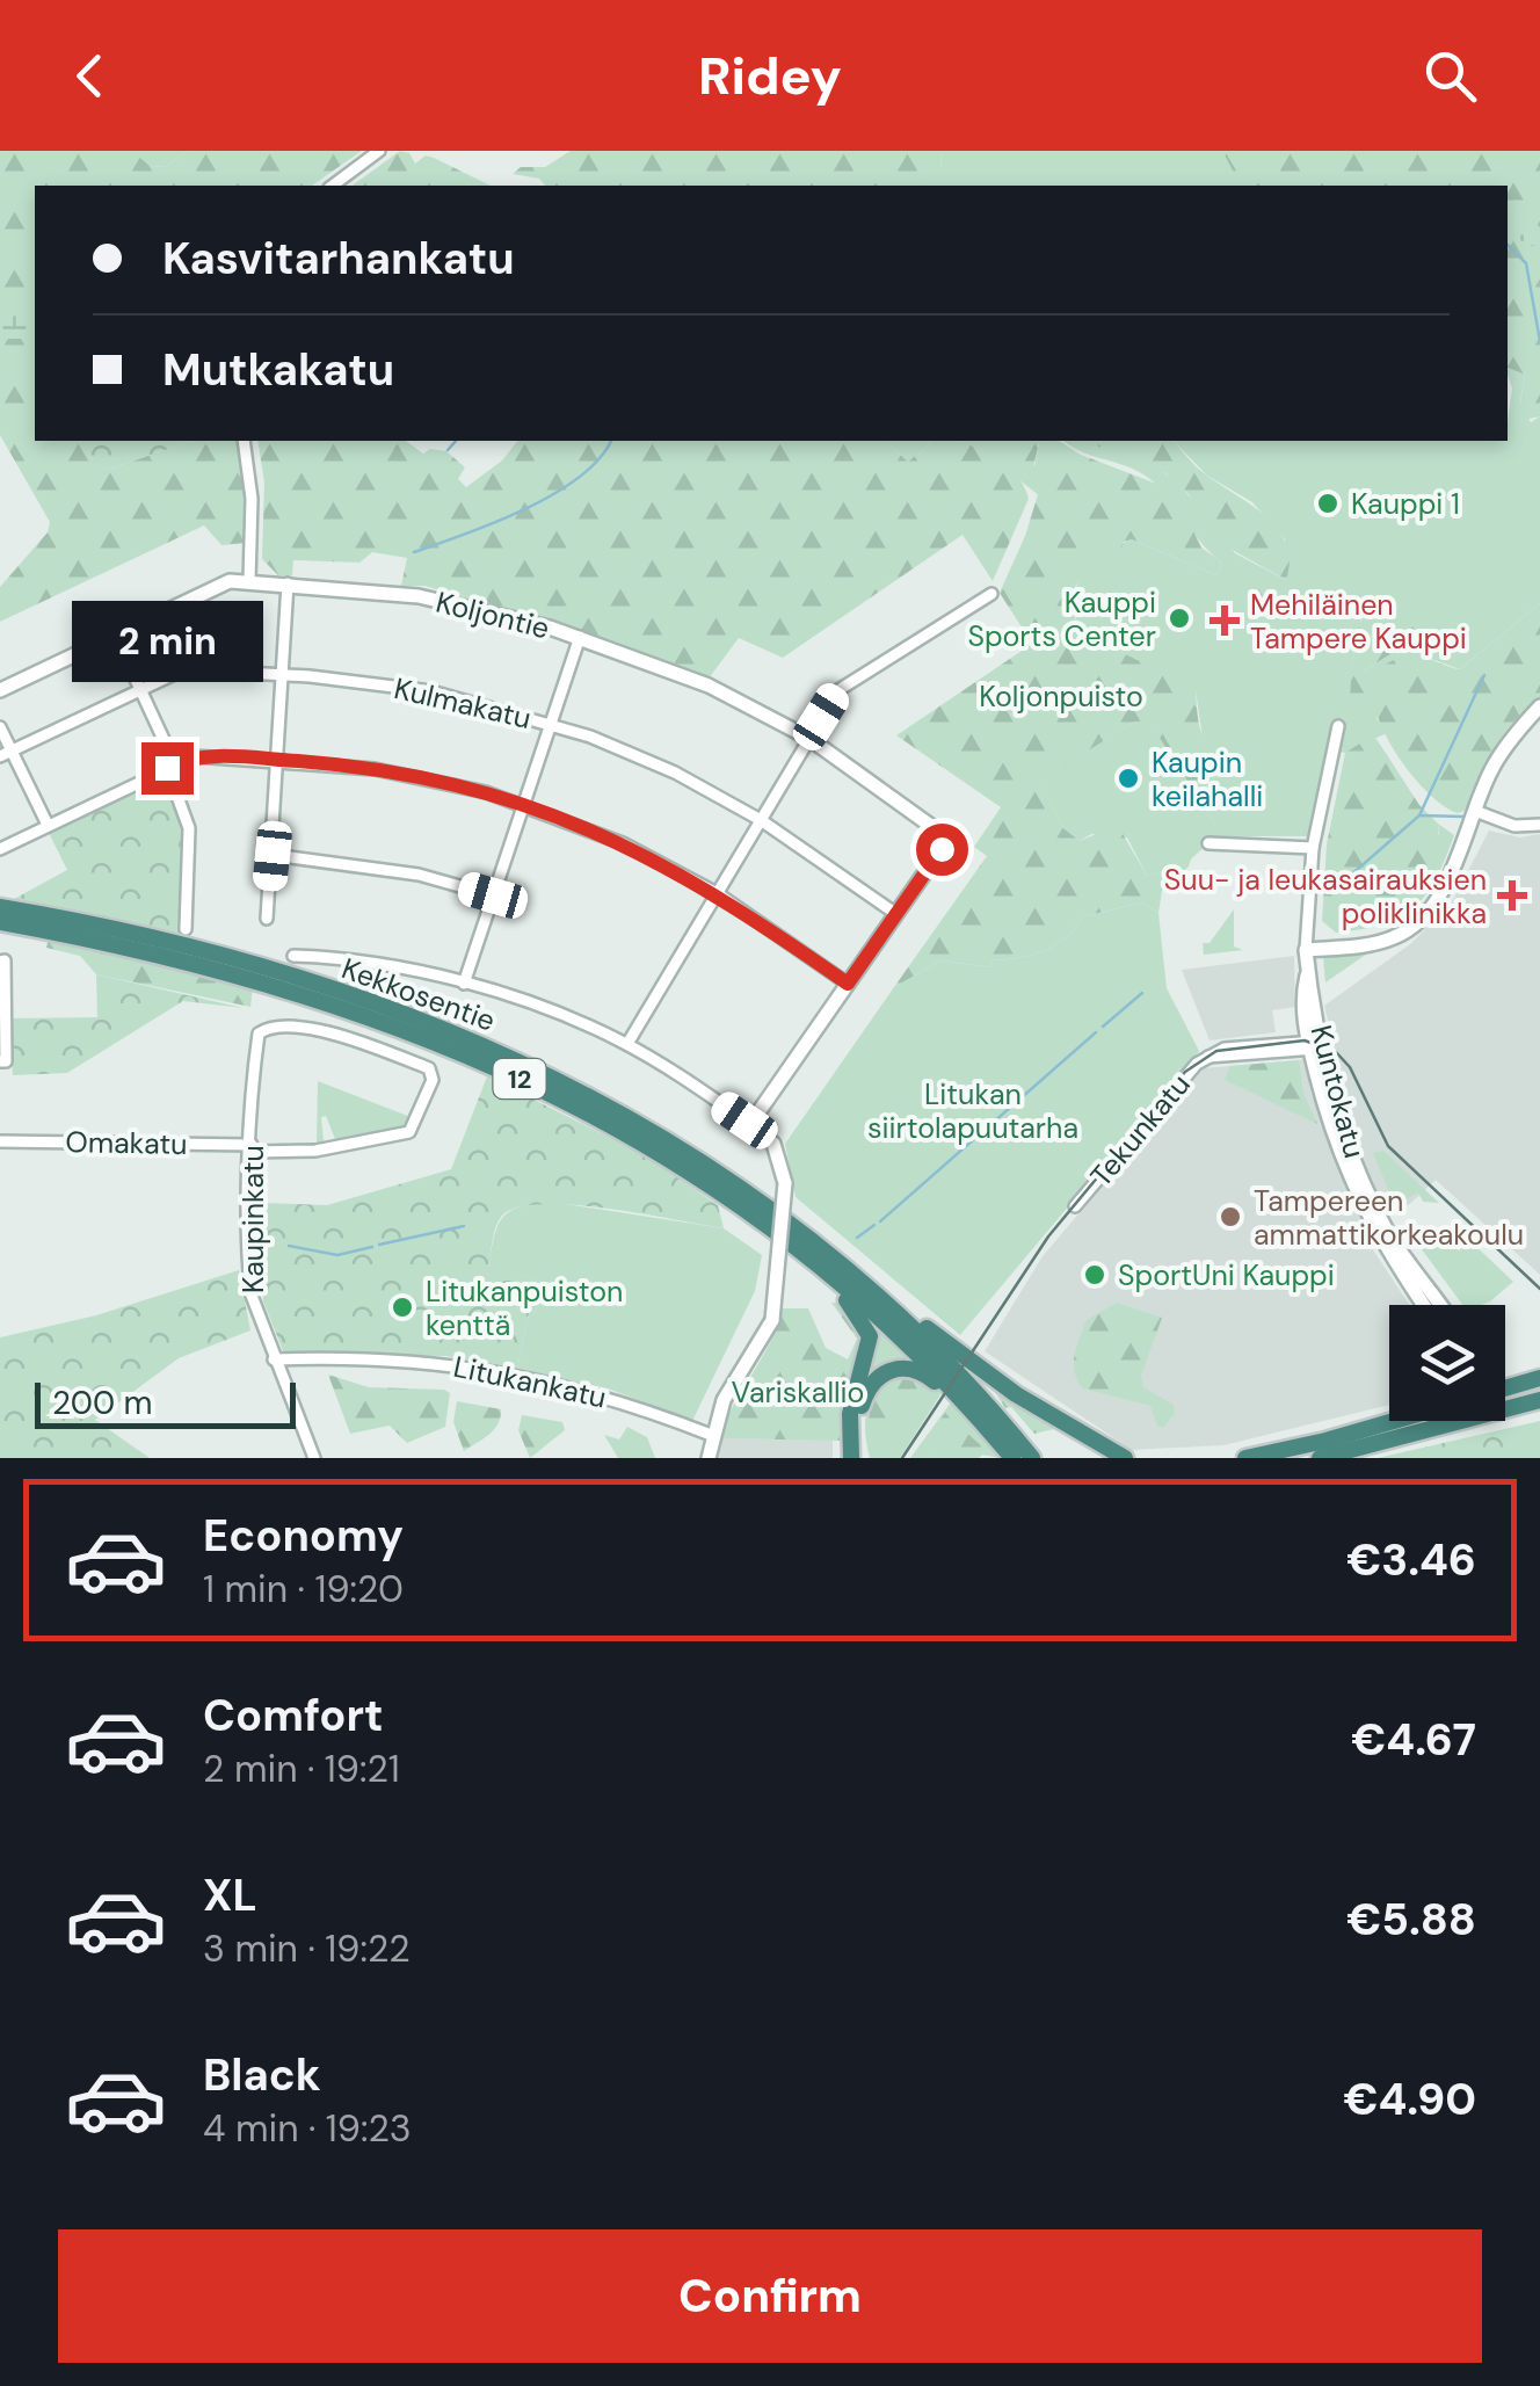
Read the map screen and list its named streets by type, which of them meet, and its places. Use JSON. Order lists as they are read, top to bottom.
{
  "streets": {
    "highway": ["Kekkosentie", "12"],
    "street": [
      "Koljontie",
      "Kulmakatu",
      "Kuntokatu",
      "Tekunkatu",
      "Omakatu",
      "Kaupinkatu",
      "Litukankatu"
    ]
  },
  "crossings": [
    ["Koljontie", "Kulmakatu"],
    ["Kekkosentie", "12"],
    ["Kuntokatu", "Tekunkatu"],
    ["Omakatu", "Kaupinkatu"],
    ["Kaupinkatu", "Litukankatu"]
  ],
  "parks": ["Koljonpuisto", "Litukan siirtolapuutarha", "Variskallio"],
  "places": {
    "other": [
      "Kauppi 1",
      "Kauppi Sports Center",
      "Kaupin keilahalli",
      "Tampereen ammattikorkeakoulu",
      "SportUni Kauppi",
      "Litukanpuiston kenttä"
    ],
    "health": ["Mehiläinen Tampere Kauppi", "Suu- ja leukasairauksien poliklinikka"]
  },
  "scale_bar": "200 m",
  "page": {
    "header": "Ridey",
    "banner": ["Kasvitarhankatu", "Mutkakatu"],
    "bubble": "2 min",
    "scale": "200 m",
    "list": [
      {
        "name": "Economy",
        "note": "1 min · 19:20",
        "value": "€3.46"
      },
      {
        "name": "Comfort",
        "note": "2 min · 19:21",
        "value": "€4.67"
      },
      {
        "name": "XL",
        "note": "3 min · 19:22",
        "value": "€5.88"
      },
      {
        "name": "Black",
        "note": "4 min · 19:23",
        "value": "€4.90"
      }
    ],
    "buttons": "Confirm"
  }
}
